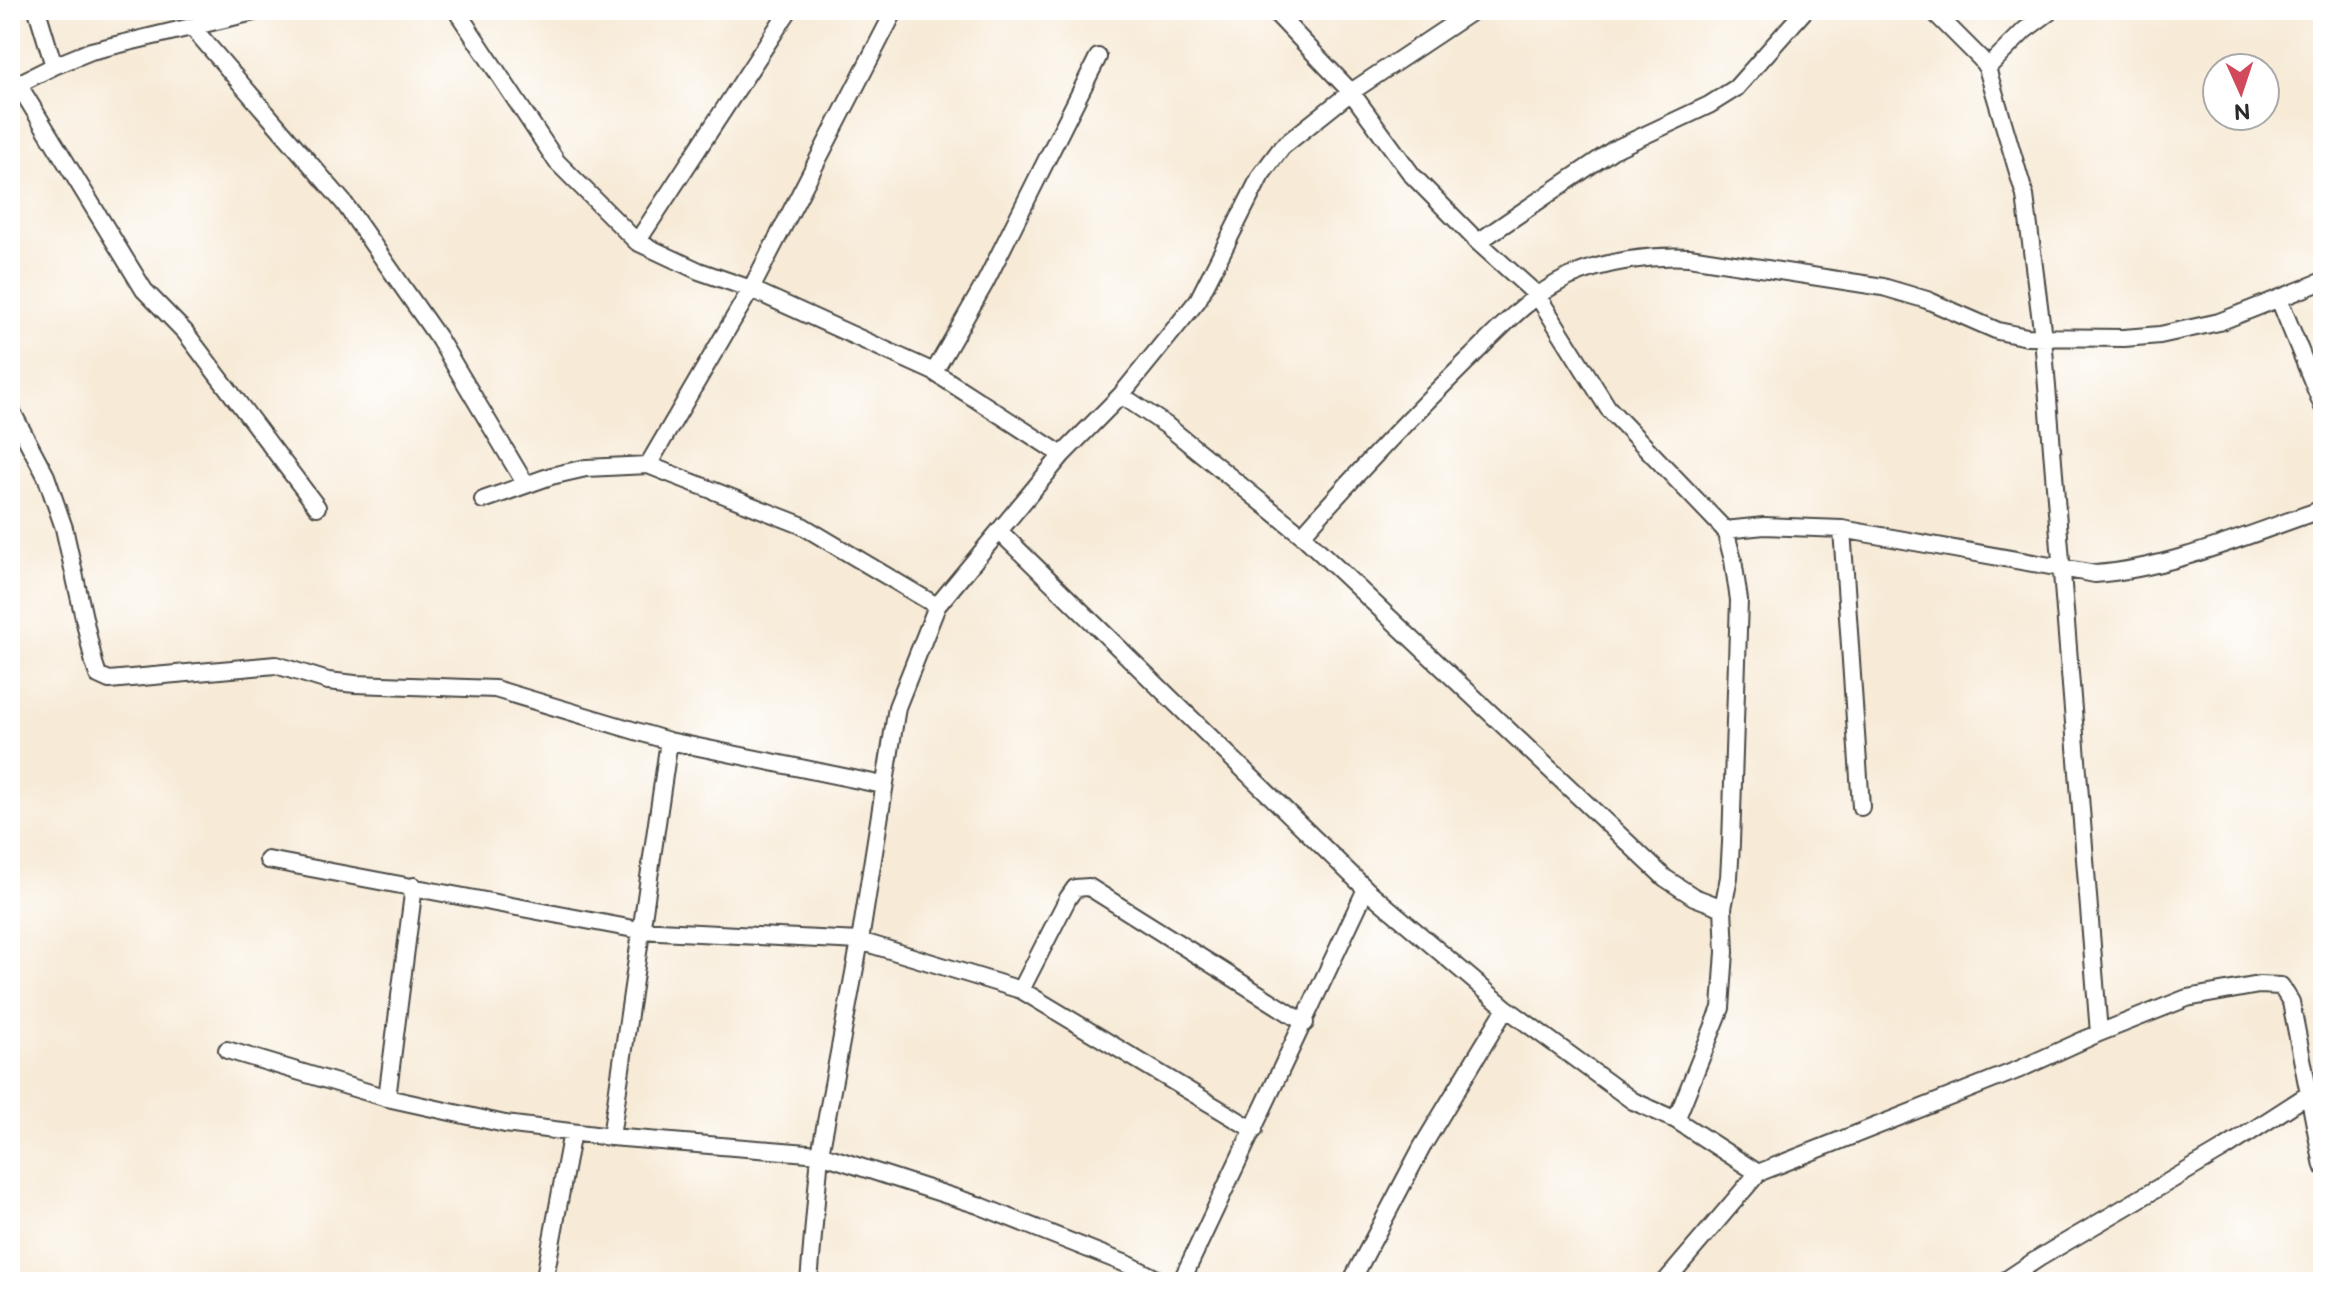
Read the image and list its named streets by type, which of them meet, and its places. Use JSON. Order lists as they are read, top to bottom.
{
  "north": "bottom"
}
